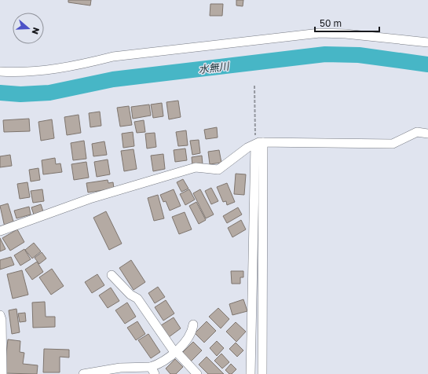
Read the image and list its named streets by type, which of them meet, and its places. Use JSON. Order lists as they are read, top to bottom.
{
  "water": ["水無川"],
  "scale_bar": "50 m",
  "north": "right"
}
